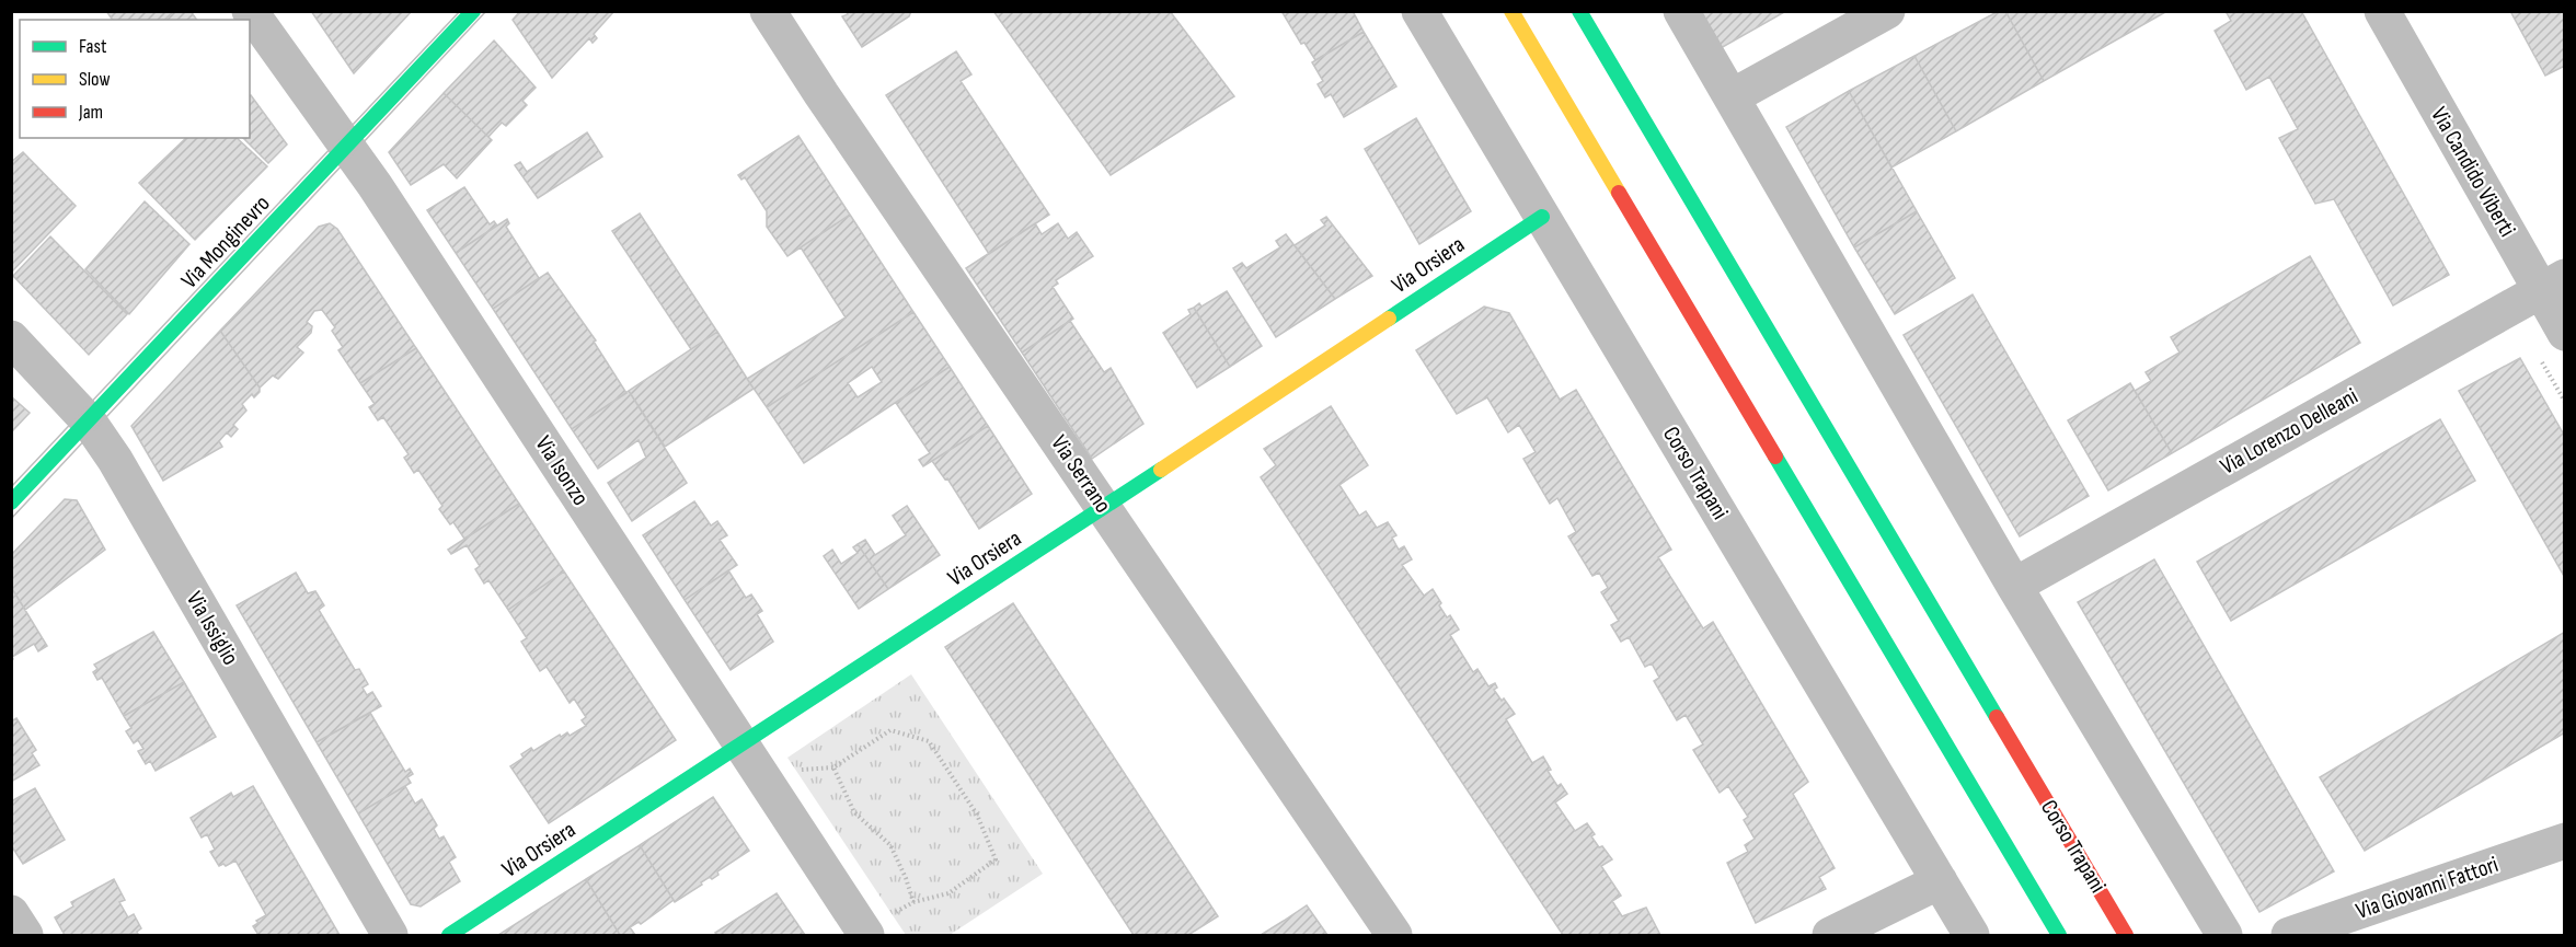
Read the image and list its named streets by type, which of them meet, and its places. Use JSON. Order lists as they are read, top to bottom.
{
  "streets": {
    "main road": ["Via Monginevro", "Via Orsiera", "Corso Trapani"],
    "street": [
      "Via Candido Viberti",
      "Via Lorenzo Delleani",
      "Via Isonzo",
      "Via Serrano",
      "Via Issiglio",
      "Via Giovanni Fattori"
    ]
  },
  "crossings": [
    ["Via Candido Viberti", "Via Lorenzo Delleani"],
    ["Via Monginevro", "Via Isonzo"],
    ["Via Monginevro", "Via Issiglio"],
    ["Via Orsiera", "Via Isonzo"],
    ["Via Orsiera", "Corso Trapani"],
    ["Via Orsiera", "Via Serrano"]
  ],
  "legend": ["Fast", "Slow", "Jam"]
}
